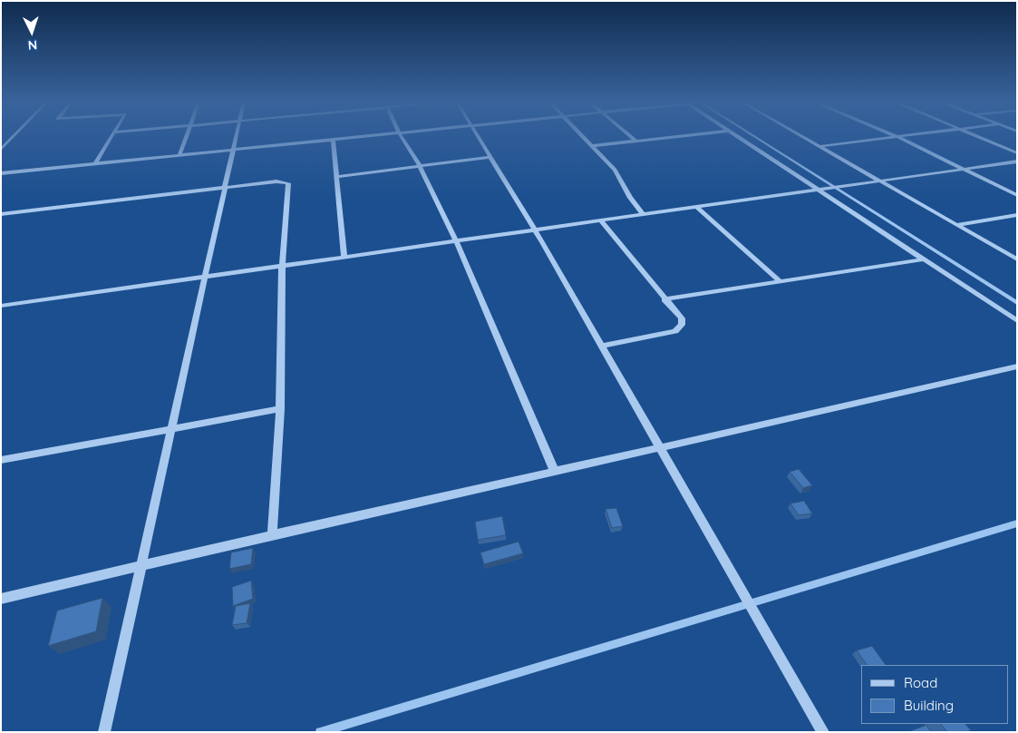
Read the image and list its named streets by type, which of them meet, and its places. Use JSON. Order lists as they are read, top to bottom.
{
  "legend": ["Road", "Building"],
  "north": "bottom"
}
